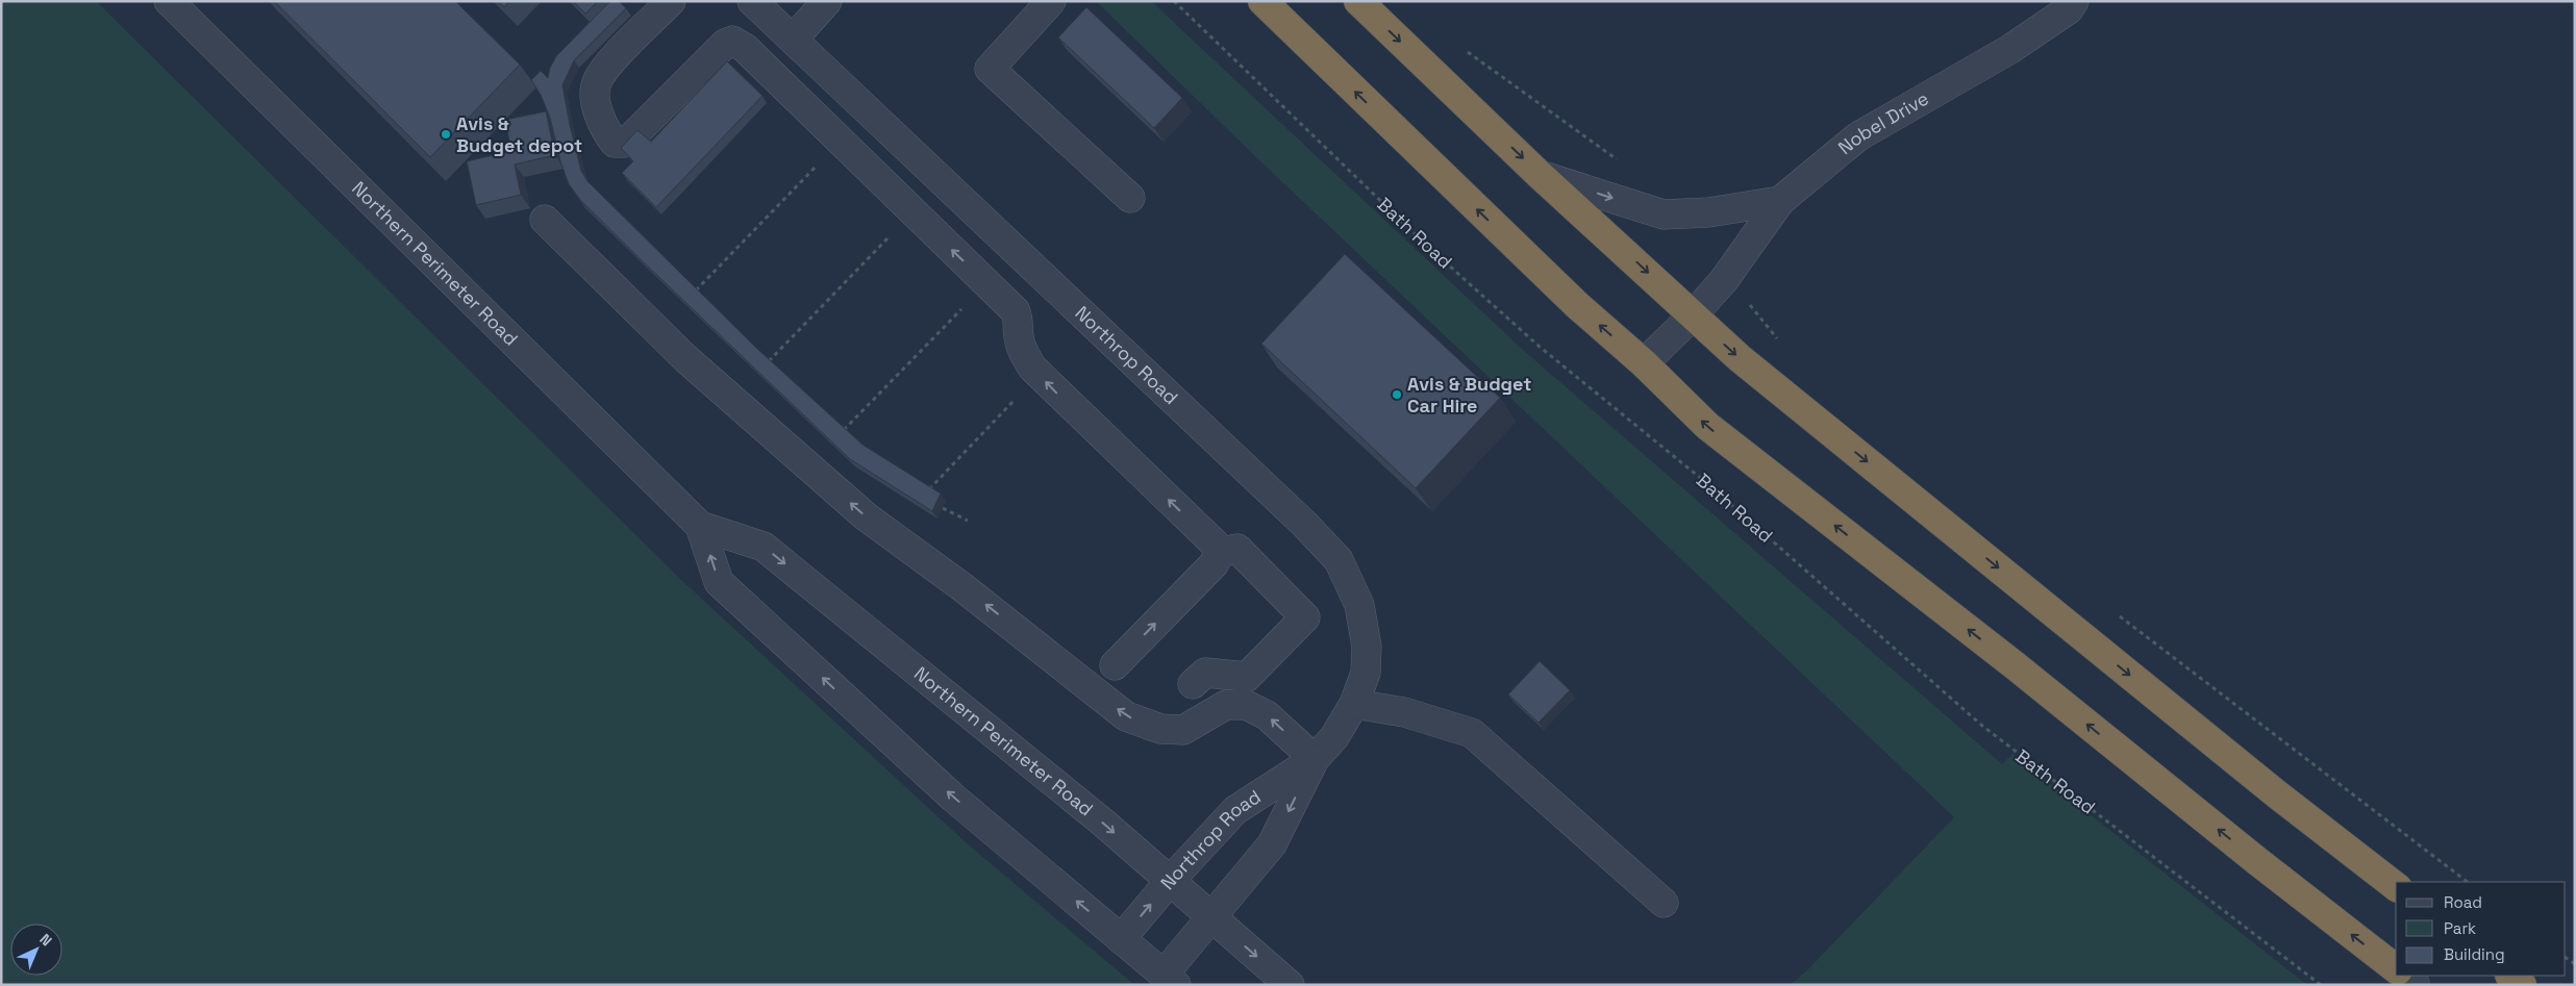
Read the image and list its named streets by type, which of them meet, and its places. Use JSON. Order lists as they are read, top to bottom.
{
  "streets": {
    "street": ["Nobel Drive", "Northern Perimeter Road", "Northrop Road"],
    "path": ["Bath Road"]
  },
  "crossings": [
    ["Northern Perimeter Road", "Northrop Road"]
  ],
  "places": ["Avis & Budget depot", "Avis & Budget Car Hire"],
  "legend": ["Road", "Park", "Building"],
  "north": "top right"
}
